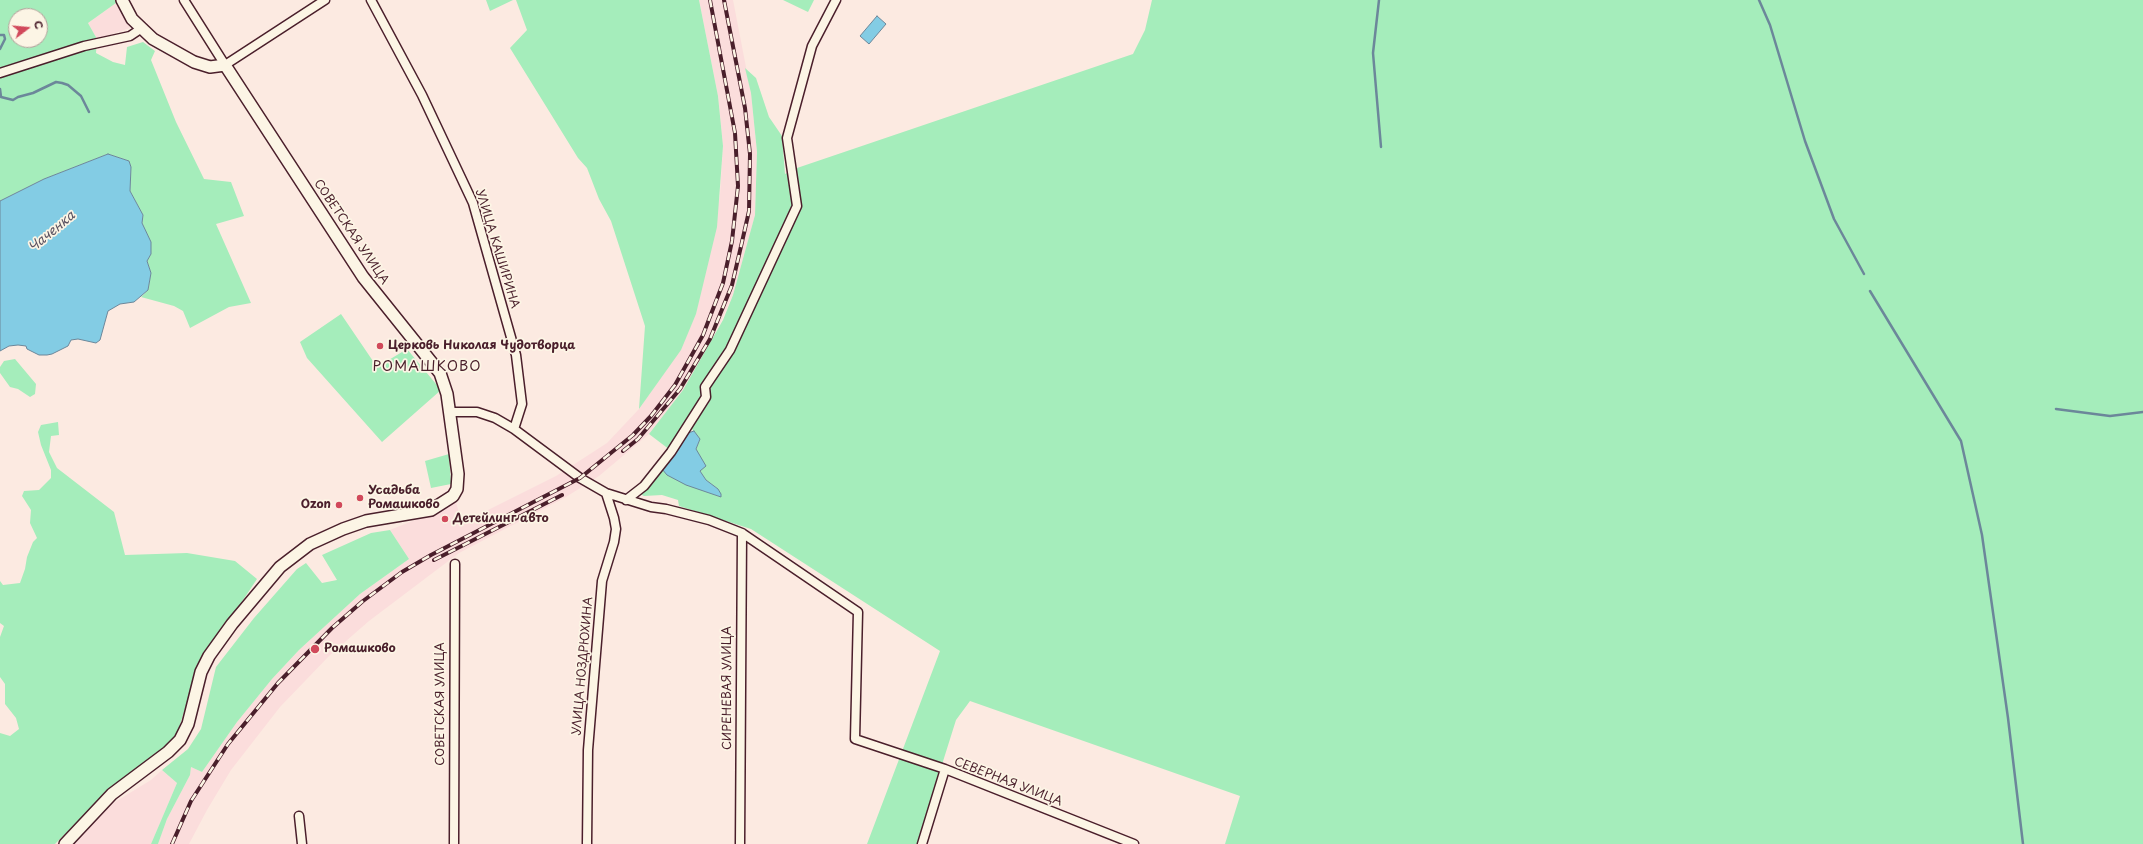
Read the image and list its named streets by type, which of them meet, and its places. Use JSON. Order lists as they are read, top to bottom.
{
  "streets": {
    "street": [
      "СОВЕТСКАЯ УЛИЦА",
      "УЛИЦА КАШИРИНА",
      "УЛИЦА НОЗДРЮХИНА",
      "СИРЕНЕВАЯ УЛИЦА",
      "СЕВЕРНАЯ УЛИЦА"
    ]
  },
  "districts": ["РОМАШКОВО"],
  "water": ["Чаченка"],
  "places": [
    "Церковь Николая Чудотворца",
    "Усадьба Ромашково",
    "Ozon",
    "Детейлинг авто",
    "Ромашково"
  ],
  "north": "right"
}
